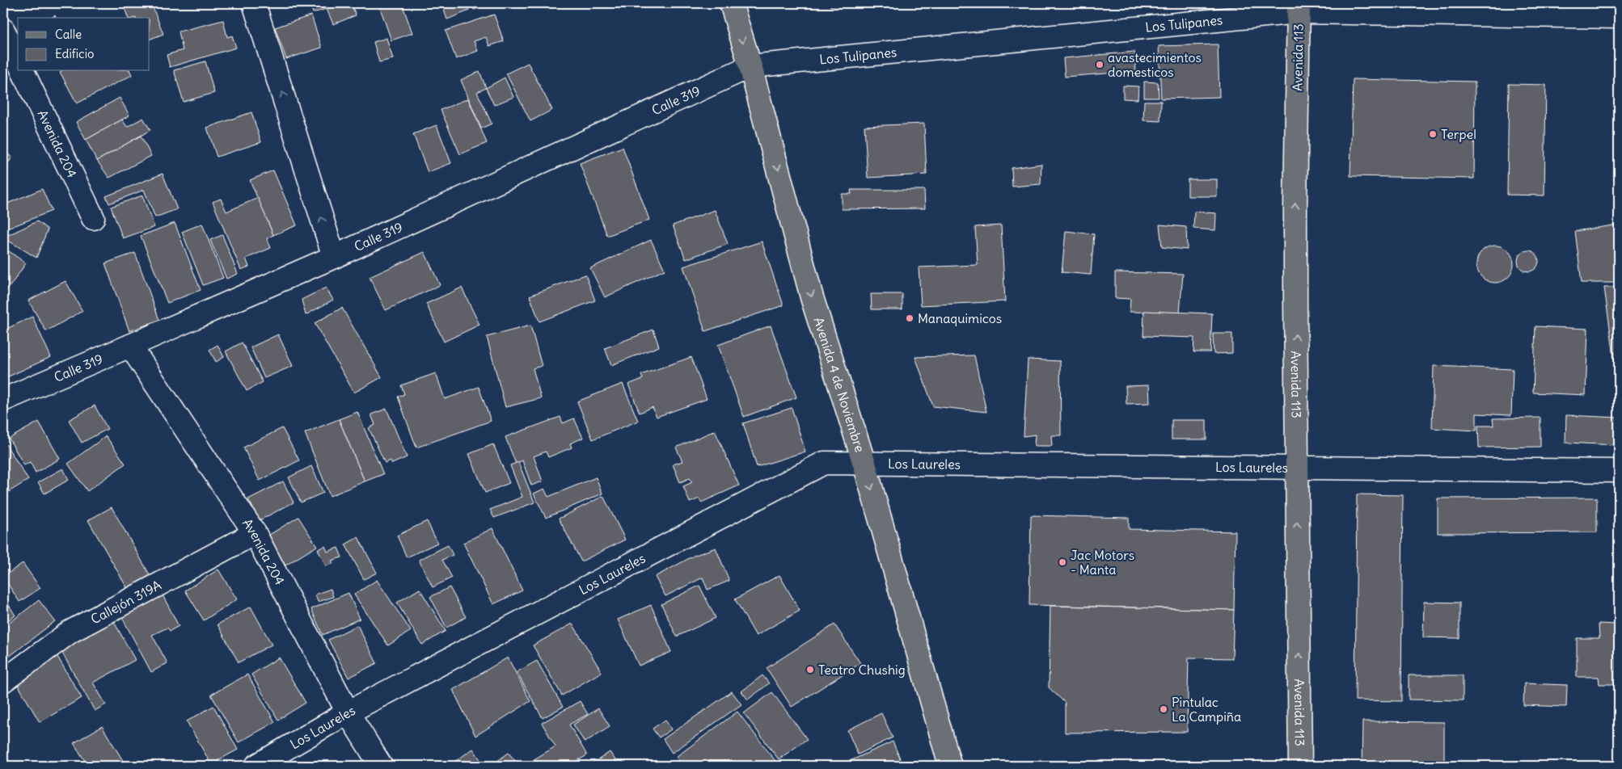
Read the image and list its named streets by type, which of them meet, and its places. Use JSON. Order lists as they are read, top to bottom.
{
  "streets": {
    "main road": ["Avenida 113", "Avenida 4 de Noviembre"],
    "street": [
      "Los Tulipanes",
      "Calle 319",
      "Avenida 204",
      "Los Laureles",
      "Callejón 319A"
    ]
  },
  "crossings": [
    ["Los Tulipanes", "Avenida 113"],
    ["Los Tulipanes", "Calle 319"],
    ["Los Tulipanes", "Avenida 4 de Noviembre"],
    ["Avenida 113", "Los Laureles"],
    ["Calle 319", "Avenida 204"],
    ["Calle 319", "Avenida 4 de Noviembre"],
    ["Avenida 204", "Los Laureles"],
    ["Avenida 204", "Callejón 319A"],
    ["Avenida 4 de Noviembre", "Los Laureles"]
  ],
  "one_way": ["Avenida 113", "Avenida 4 de Noviembre"],
  "places": [
    "avastecimientos domesticos",
    "Terpel",
    "Manaquimicos",
    "Jac Motors - Manta",
    "Teatro Chushig",
    "Pintulac La Campiña"
  ],
  "legend": ["Calle", "Edificio"]
}
